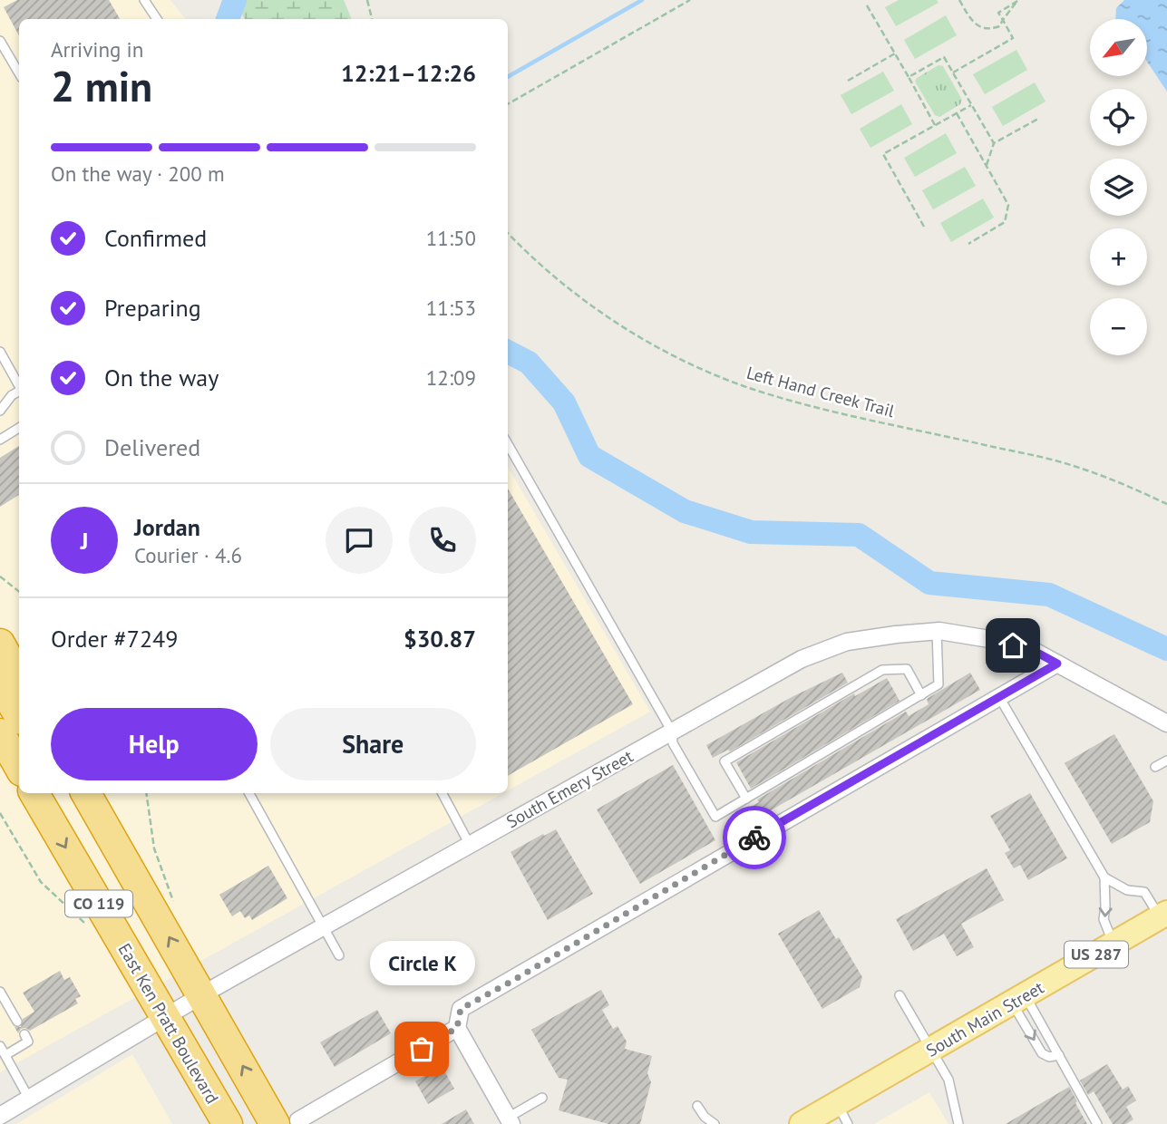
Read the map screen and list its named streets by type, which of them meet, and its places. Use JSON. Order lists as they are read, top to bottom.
{
  "streets": {
    "highway": ["CO 119", "East Ken Pratt Boulevard"],
    "main road": ["US 287", "South Main Street"],
    "street": ["South Emery Street"],
    "path": ["Left Hand Creek Trail"]
  },
  "crossings": [
    ["South Emery Street", "CO 119"],
    ["South Emery Street", "East Ken Pratt Boulevard"]
  ],
  "places": ["Circle K"],
  "north": "bottom left",
  "page": {
    "map_buttons": ["+", "−"],
    "heading": ["2 min", "Arriving in", "12:21–12:26"],
    "panel": [
      "Jordan",
      "Courier · 4.6",
      "Order #7249",
      "$30.87"
    ],
    "bar": "On the way · 200 m",
    "list": [
      ["Confirmed", "11:50"],
      ["Preparing", "11:53"],
      ["On the way", "12:09"],
      "Delivered"
    ],
    "round": "J",
    "buttons": ["Help", "Share"],
    "bubble": "Circle K"
  }
}
